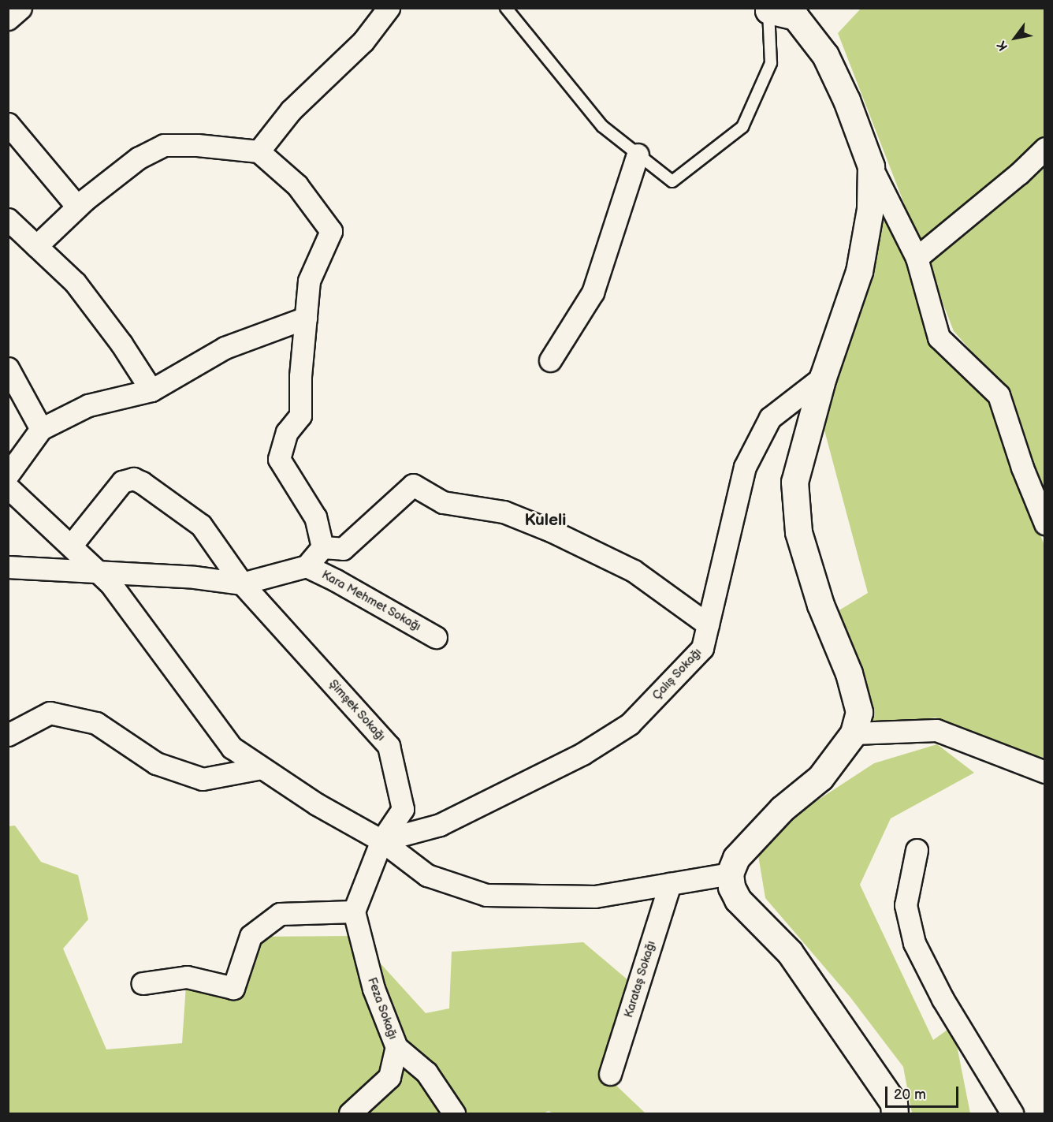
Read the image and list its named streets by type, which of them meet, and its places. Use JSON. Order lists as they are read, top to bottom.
{
  "streets": {
    "street": [
      "Kara Mehmet Sokağı",
      "Çalış Sokağı",
      "Şimşek Sokağı",
      "Karataş Sokağı",
      "Feza Sokağı"
    ]
  },
  "crossings": [
    ["Çalış Sokağı", "Şimşek Sokağı"],
    ["Şimşek Sokağı", "Feza Sokağı"]
  ],
  "districts": ["Kuleli"],
  "scale_bar": "20 m",
  "north": "bottom left"
}
